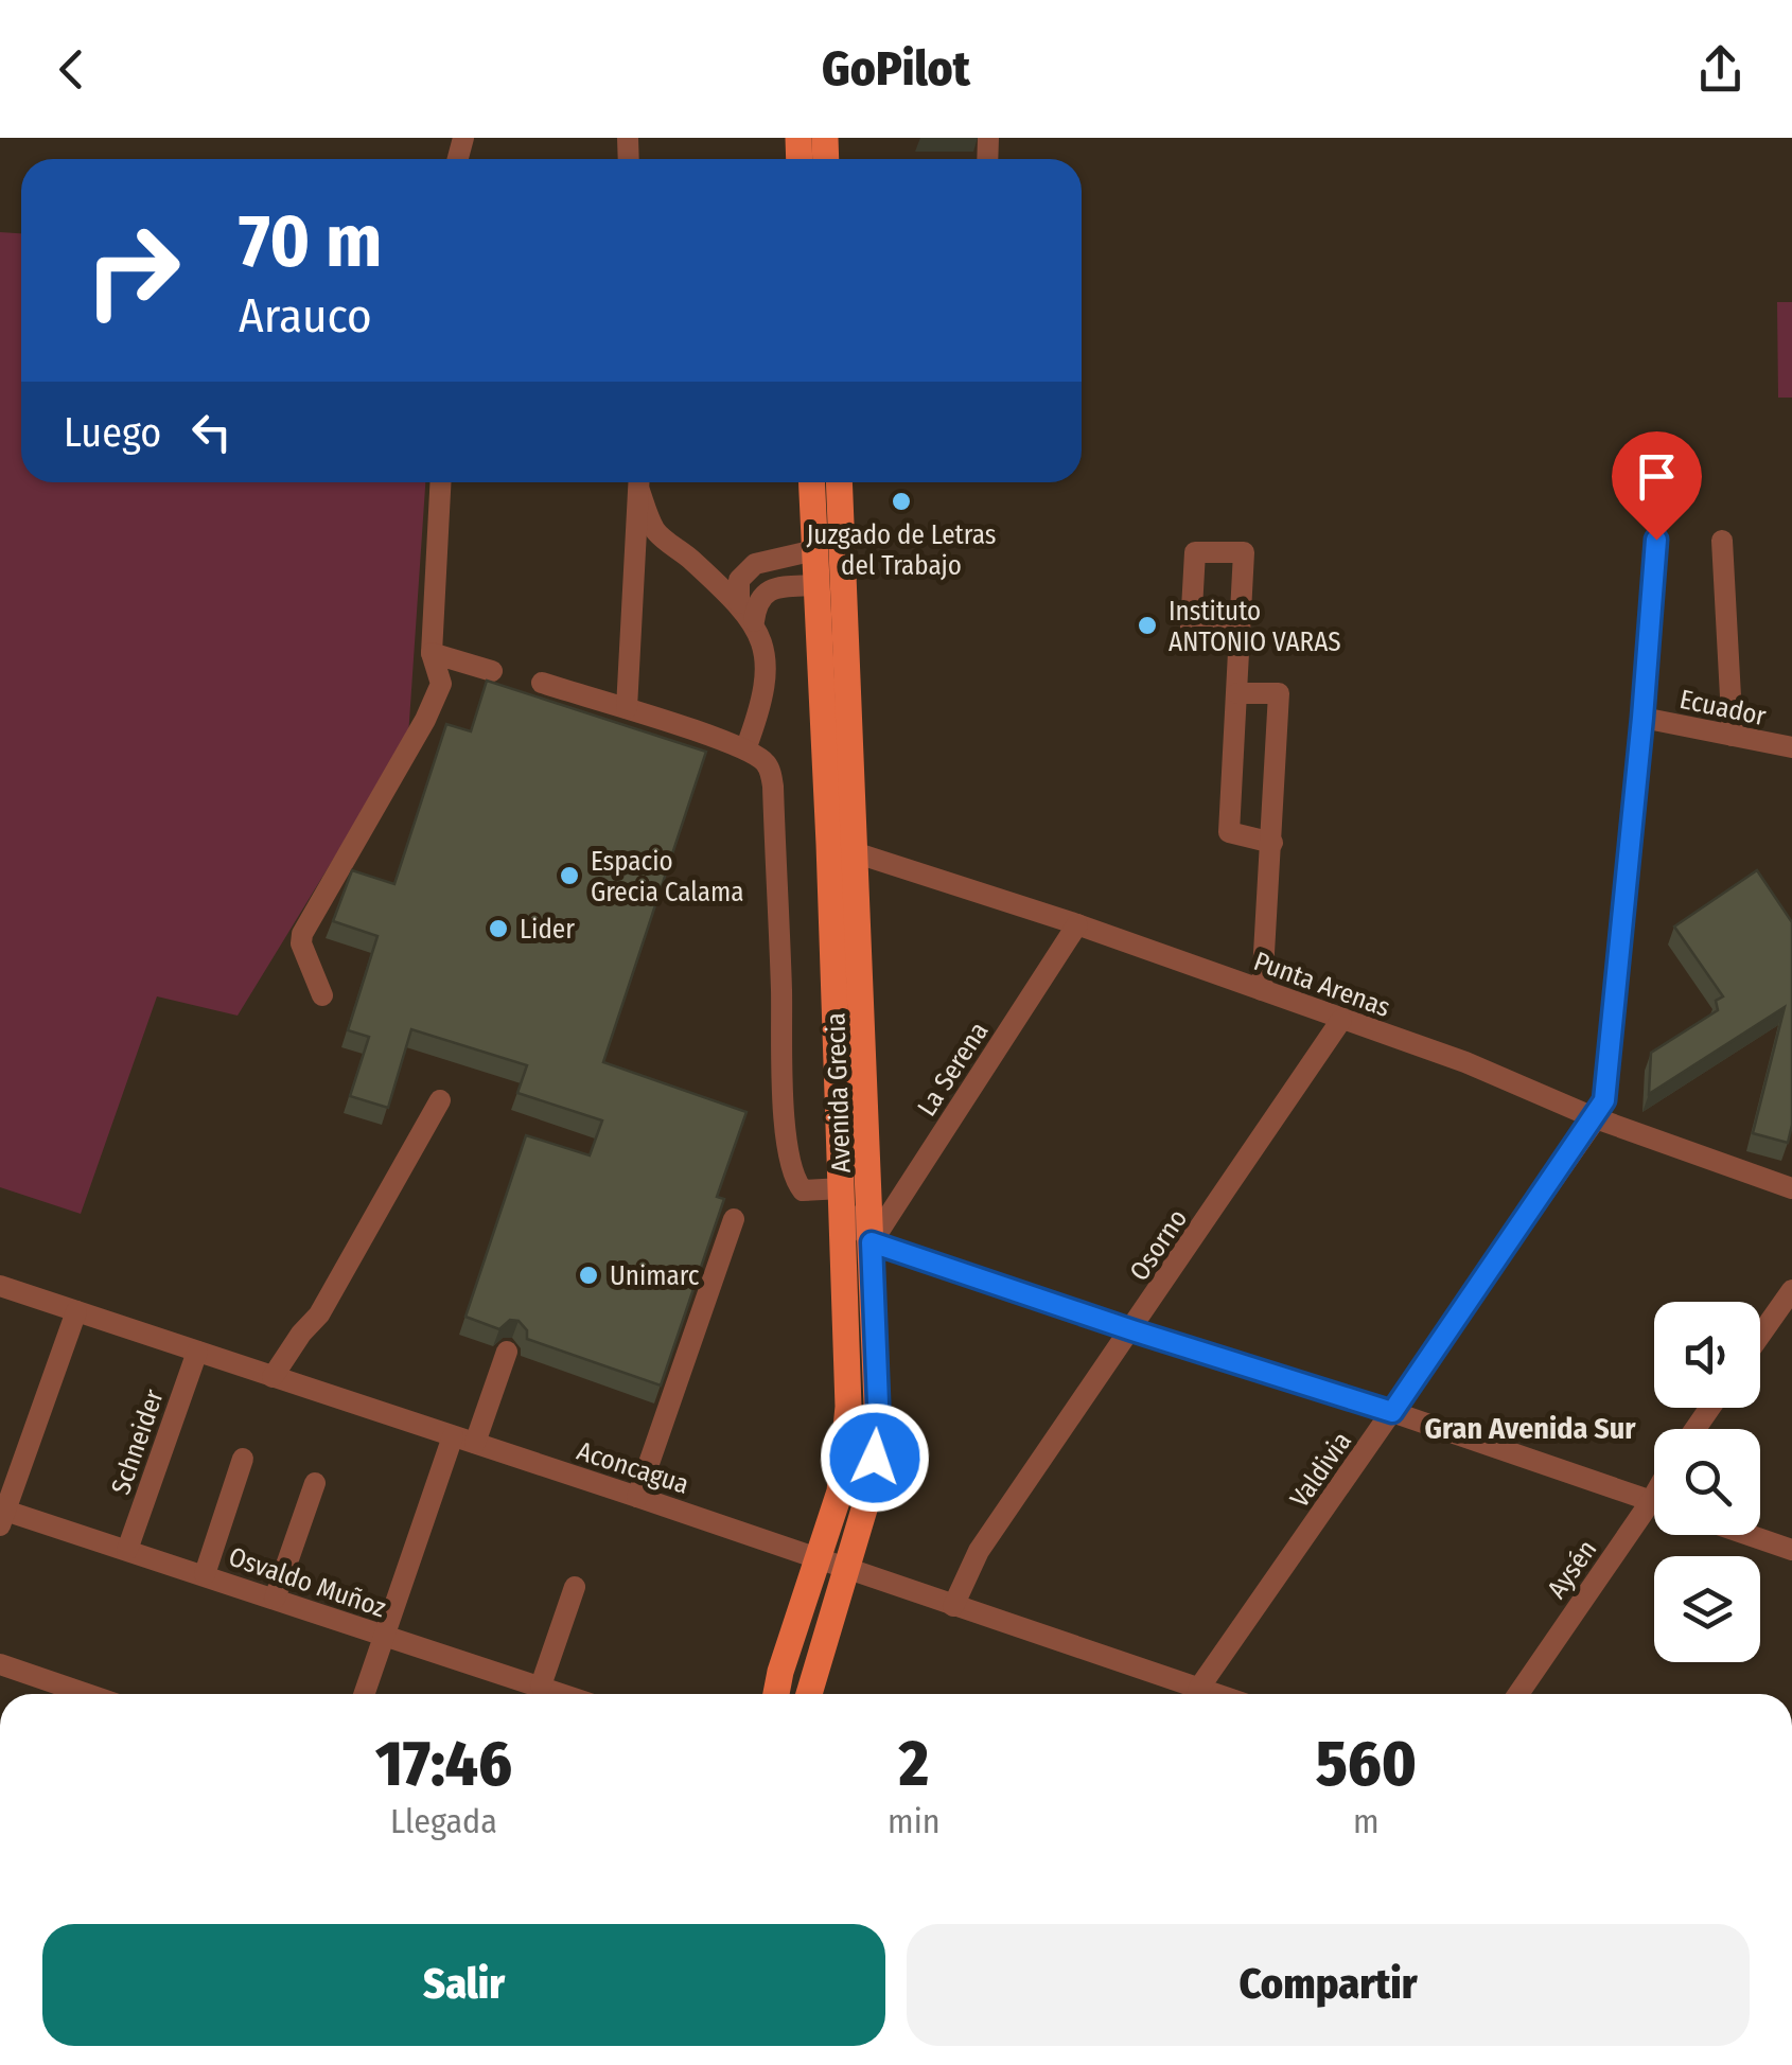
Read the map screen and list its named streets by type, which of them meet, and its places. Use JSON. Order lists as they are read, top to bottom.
{
  "streets": {
    "main road": ["Avenida Grecia"],
    "street": [
      "Ecuador",
      "Punta Arenas",
      "La Serena",
      "Osorno",
      "Schneider",
      "Aconcagua",
      "Valdivia",
      "Aysén",
      "Osvaldo Muñoz"
    ]
  },
  "crossings": [
    ["Ecuador", "Valdivia"],
    ["Punta Arenas", "La Serena"],
    ["Punta Arenas", "Avenida Grecia"],
    ["Punta Arenas", "Osorno"],
    ["Punta Arenas", "Valdivia"],
    ["La Serena", "Avenida Grecia"],
    ["Avenida Grecia", "Aconcagua"],
    ["Osorno", "Aconcagua"],
    ["Schneider", "Aconcagua"],
    ["Schneider", "Osvaldo Muñoz"]
  ],
  "districts": ["Gran Avenida Sur"],
  "places": [
    "Juzgado de Letras del Trabajo",
    "Instituto ANTONIO VARAS",
    "Espacio Grecia Calama",
    "Lider",
    "Unimarc"
  ],
  "page": {
    "header": "GoPilot",
    "turn": ["70 m", "Arauco"],
    "then": "Luego",
    "eta": [
      "17:46",
      "Llegada",
      "2",
      "min",
      "560",
      "m"
    ],
    "buttons": ["Salir", "Compartir"]
  }
}
